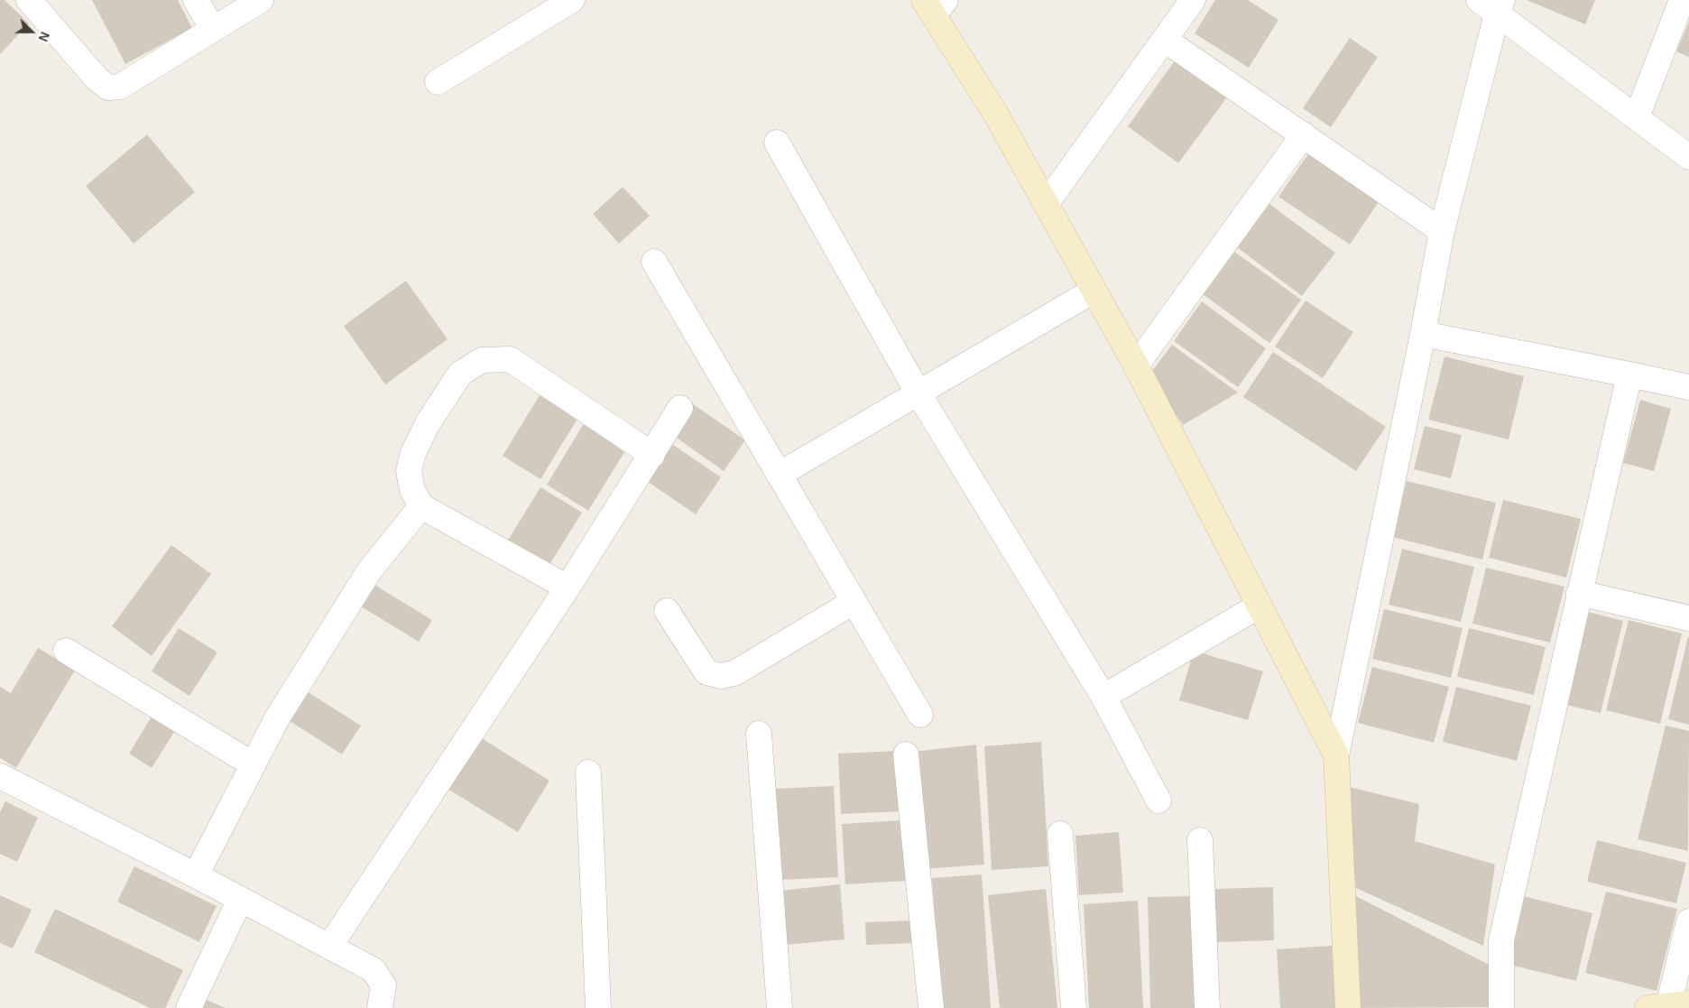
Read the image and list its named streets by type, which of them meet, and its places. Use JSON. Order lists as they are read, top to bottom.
{
  "north": "right"
}
